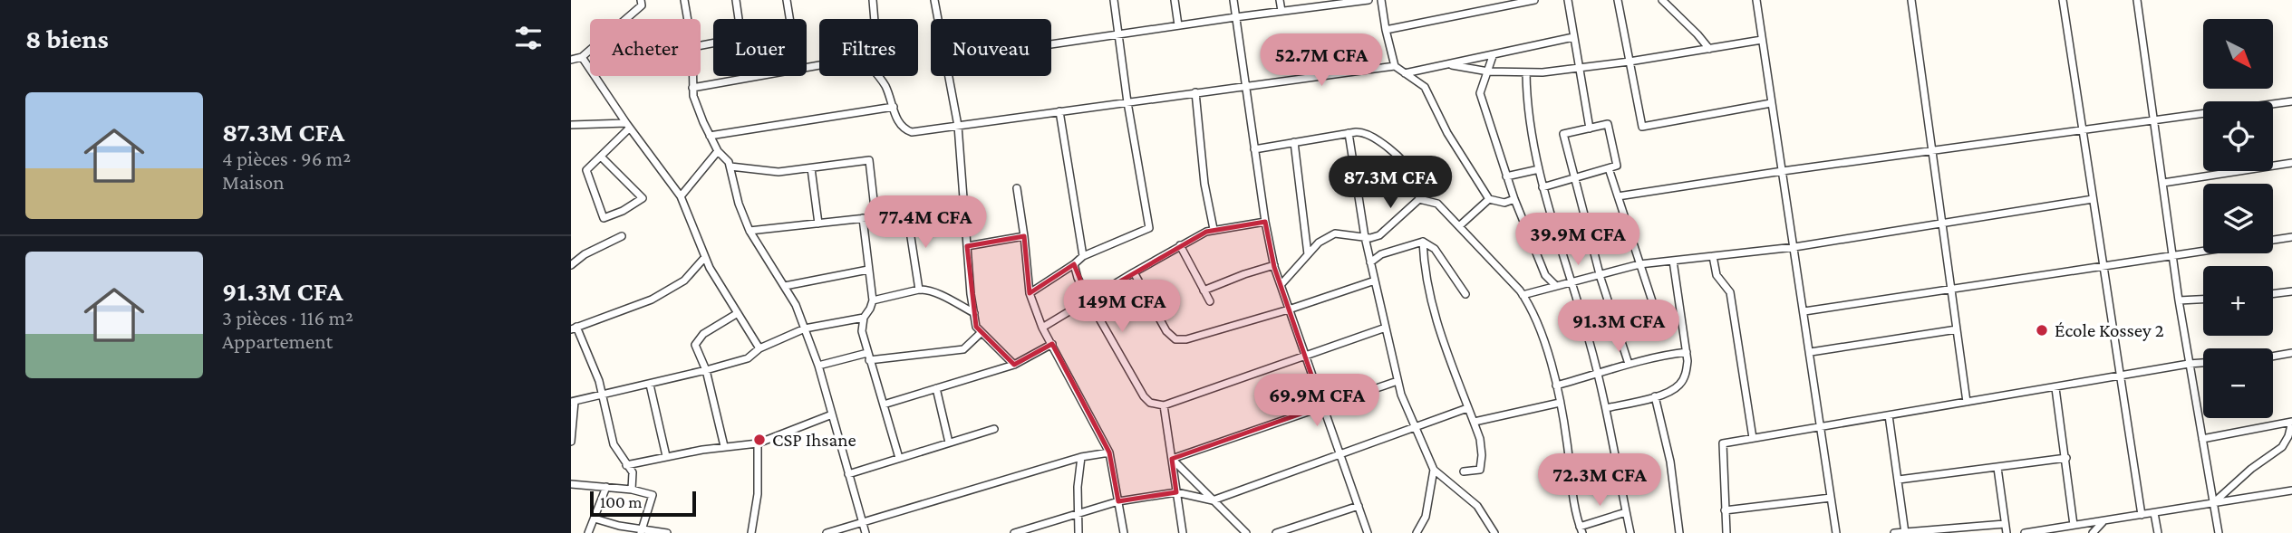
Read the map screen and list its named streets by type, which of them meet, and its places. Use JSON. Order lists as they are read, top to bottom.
{
  "places": ["École Kossey 2", "CSP Ihsane"],
  "scale_bar": "100 m",
  "north": "bottom right",
  "page": {
    "heading": "8 biens",
    "map_buttons": ["+", "−"],
    "chip": [
      "Acheter",
      "Louer",
      "Filtres",
      "Nouveau"
    ],
    "price": [
      "52.7M CFA",
      "87.3M CFA",
      "77.4M CFA",
      "39.9M CFA",
      "149M CFA",
      "91.3M CFA",
      "69.9M CFA",
      "72.3M CFA"
    ],
    "list": [
      {
        "name": "87.3M CFA",
        "note": "4 pièces · 96 m² · Maison"
      },
      {
        "name": "91.3M CFA",
        "note": "3 pièces · 116 m² · Appartement"
      }
    ],
    "scale": "100 m"
  }
}
